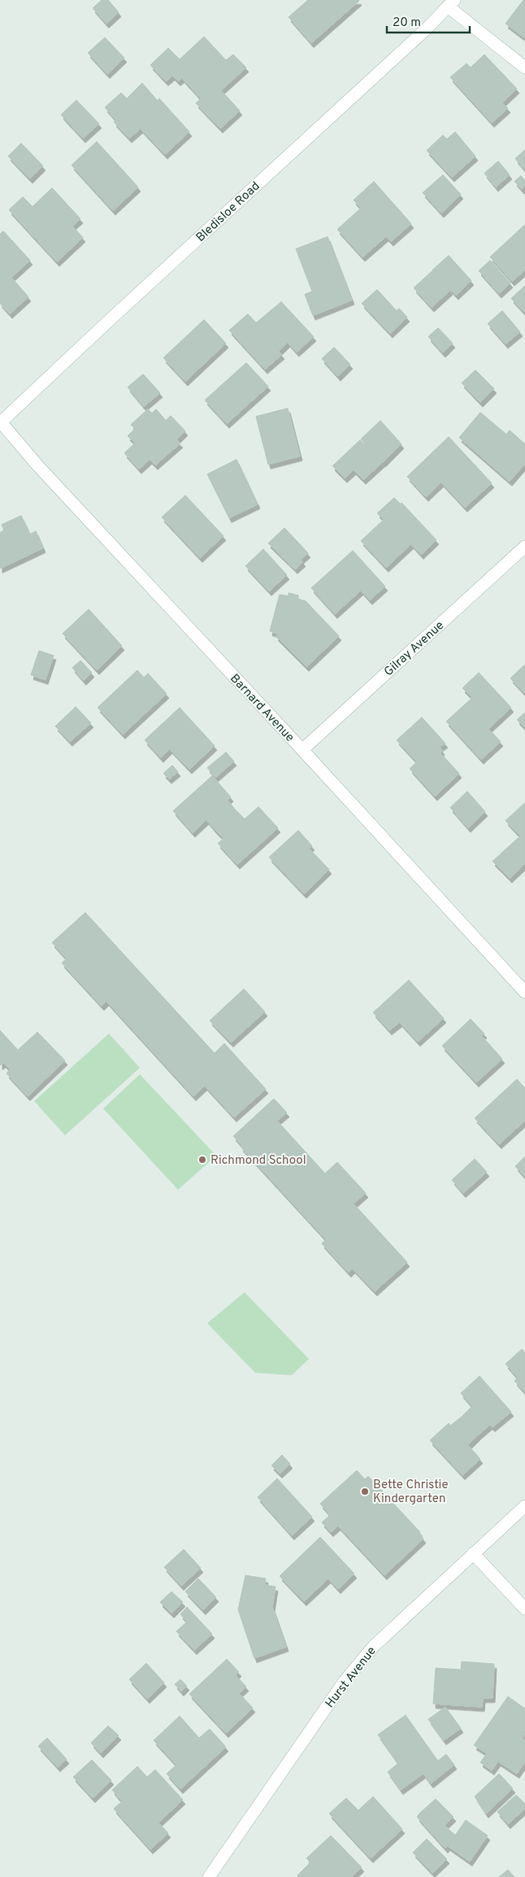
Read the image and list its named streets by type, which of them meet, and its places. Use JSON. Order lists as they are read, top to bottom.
{
  "streets": {
    "street": [
      "Bledisloe Road",
      "Gilray Avenue",
      "Barnard Avenue",
      "Hurst Avenue"
    ]
  },
  "crossings": [
    ["Bledisloe Road", "Barnard Avenue"],
    ["Gilray Avenue", "Barnard Avenue"]
  ],
  "places": ["Richmond School", "Bette Christie Kindergarten"],
  "scale_bar": "20 m"
}
